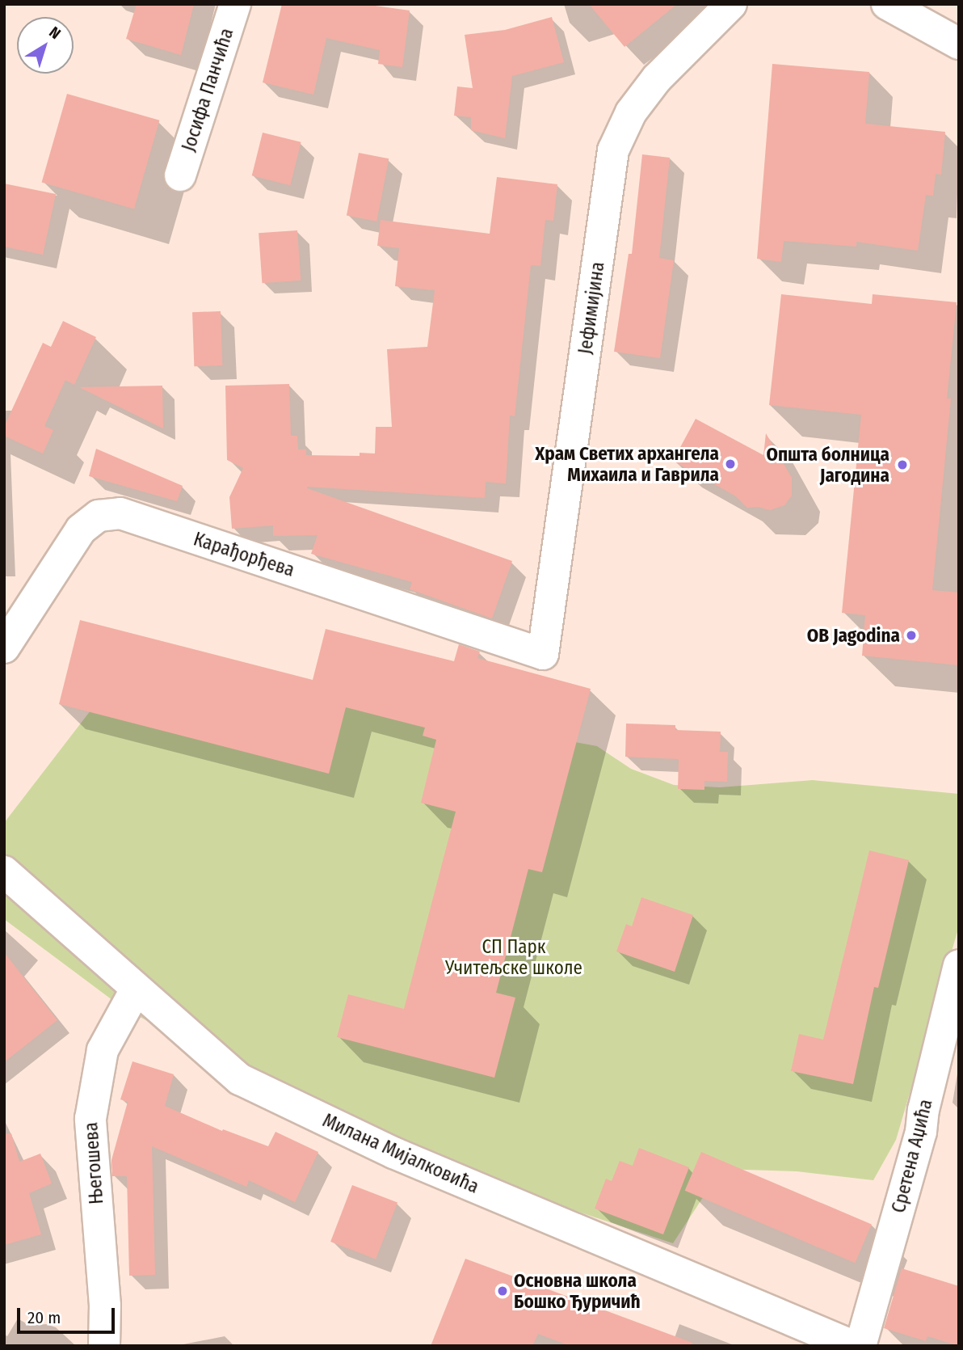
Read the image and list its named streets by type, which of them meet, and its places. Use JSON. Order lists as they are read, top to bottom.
{
  "streets": {
    "street": [
      "Јосифа Панчића",
      "Јефимијина",
      "Карађорђева",
      "Милана Мијалковића",
      "Сретена Аџића",
      "Његошева"
    ]
  },
  "crossings": [
    ["Јефимијина", "Карађорђева"],
    ["Милана Мијалковића", "Његошева"]
  ],
  "parks": ["СП Парк Учитељске школе"],
  "places": [
    "Храм Светих архангела Михаила и Гаврила",
    "Општа болница Јагодина",
    "OB Jagodina",
    "Основна школа Бошко Ђуричић"
  ],
  "scale_bar": "20 m",
  "north": "top right"
}
